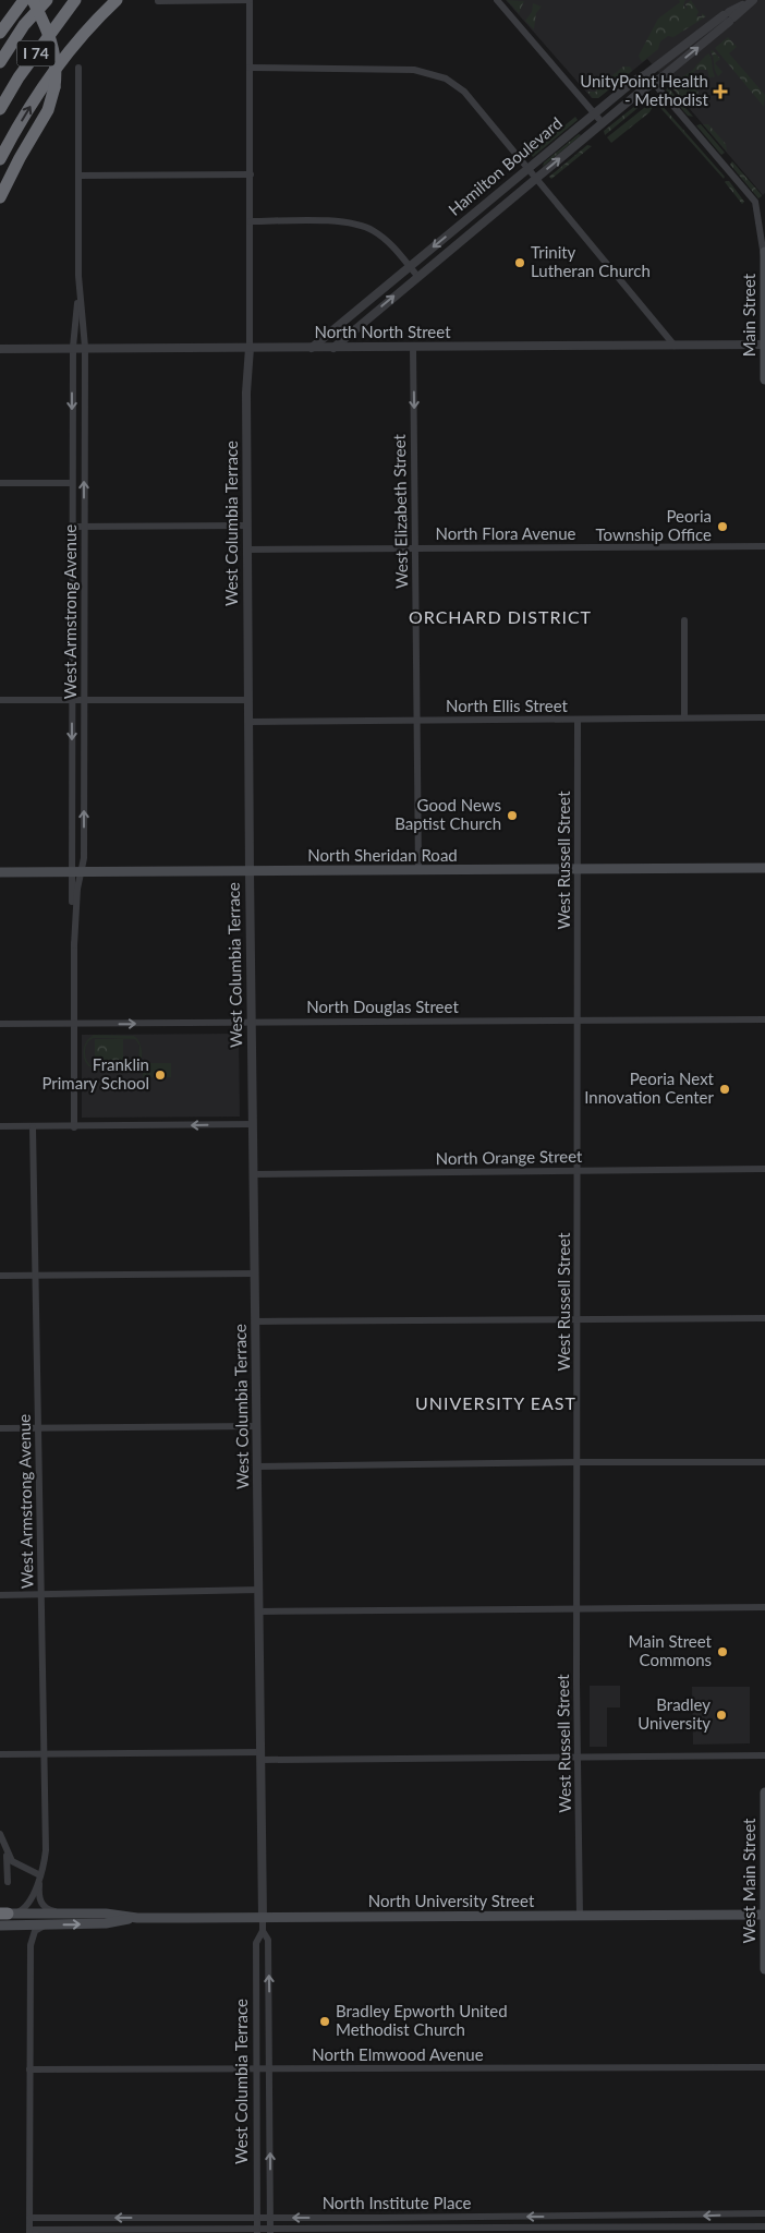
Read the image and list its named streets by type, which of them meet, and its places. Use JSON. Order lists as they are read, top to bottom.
{
  "streets": {
    "highway": ["I 74"],
    "main road": [
      "Main Street",
      "North Sheridan Road",
      "West Main Street",
      "North University Street"
    ],
    "street": [
      "Hamilton Boulevard",
      "North North Street",
      "West Elizabeth Street",
      "West Columbia Terrace",
      "North Flora Avenue",
      "West Armstrong Avenue",
      "North Ellis Street",
      "West Russell Street",
      "North Douglas Street",
      "North Orange Street",
      "North Elmwood Avenue",
      "North Institute Place"
    ]
  },
  "crossings": [
    ["Hamilton Boulevard", "North North Street"],
    ["Main Street", "North North Street"],
    ["North North Street", "West Elizabeth Street"],
    ["North North Street", "West Columbia Terrace"],
    ["North North Street", "West Armstrong Avenue"],
    ["West Elizabeth Street", "North Flora Avenue"],
    ["West Elizabeth Street", "North Ellis Street"],
    ["West Elizabeth Street", "North Sheridan Road"],
    ["West Columbia Terrace", "North Flora Avenue"],
    ["West Columbia Terrace", "North Ellis Street"],
    ["West Columbia Terrace", "North Sheridan Road"],
    ["West Columbia Terrace", "North Douglas Street"],
    ["West Columbia Terrace", "North Orange Street"],
    ["West Columbia Terrace", "North University Street"],
    ["West Columbia Terrace", "North Elmwood Avenue"],
    ["West Columbia Terrace", "North Institute Place"],
    ["West Armstrong Avenue", "North Sheridan Road"],
    ["West Armstrong Avenue", "North Douglas Street"],
    ["West Armstrong Avenue", "North University Street"],
    ["North Ellis Street", "West Russell Street"],
    ["North Sheridan Road", "West Russell Street"],
    ["West Russell Street", "North Douglas Street"],
    ["West Russell Street", "North Orange Street"],
    ["West Russell Street", "North University Street"],
    ["West Main Street", "North University Street"]
  ],
  "one_way": ["West Elizabeth Street"],
  "districts": ["ORCHARD DISTRICT", "UNIVERSITY EAST"],
  "places": {
    "health": ["UnityPoint Health - Methodist"],
    "other": [
      "Trinity Lutheran Church",
      "Peoria Township Office",
      "Good News Baptist Church",
      "Franklin Primary School",
      "Peoria Next Innovation Center",
      "Main Street Commons",
      "Bradley University",
      "Bradley Epworth United Methodist Church"
    ]
  }
}
